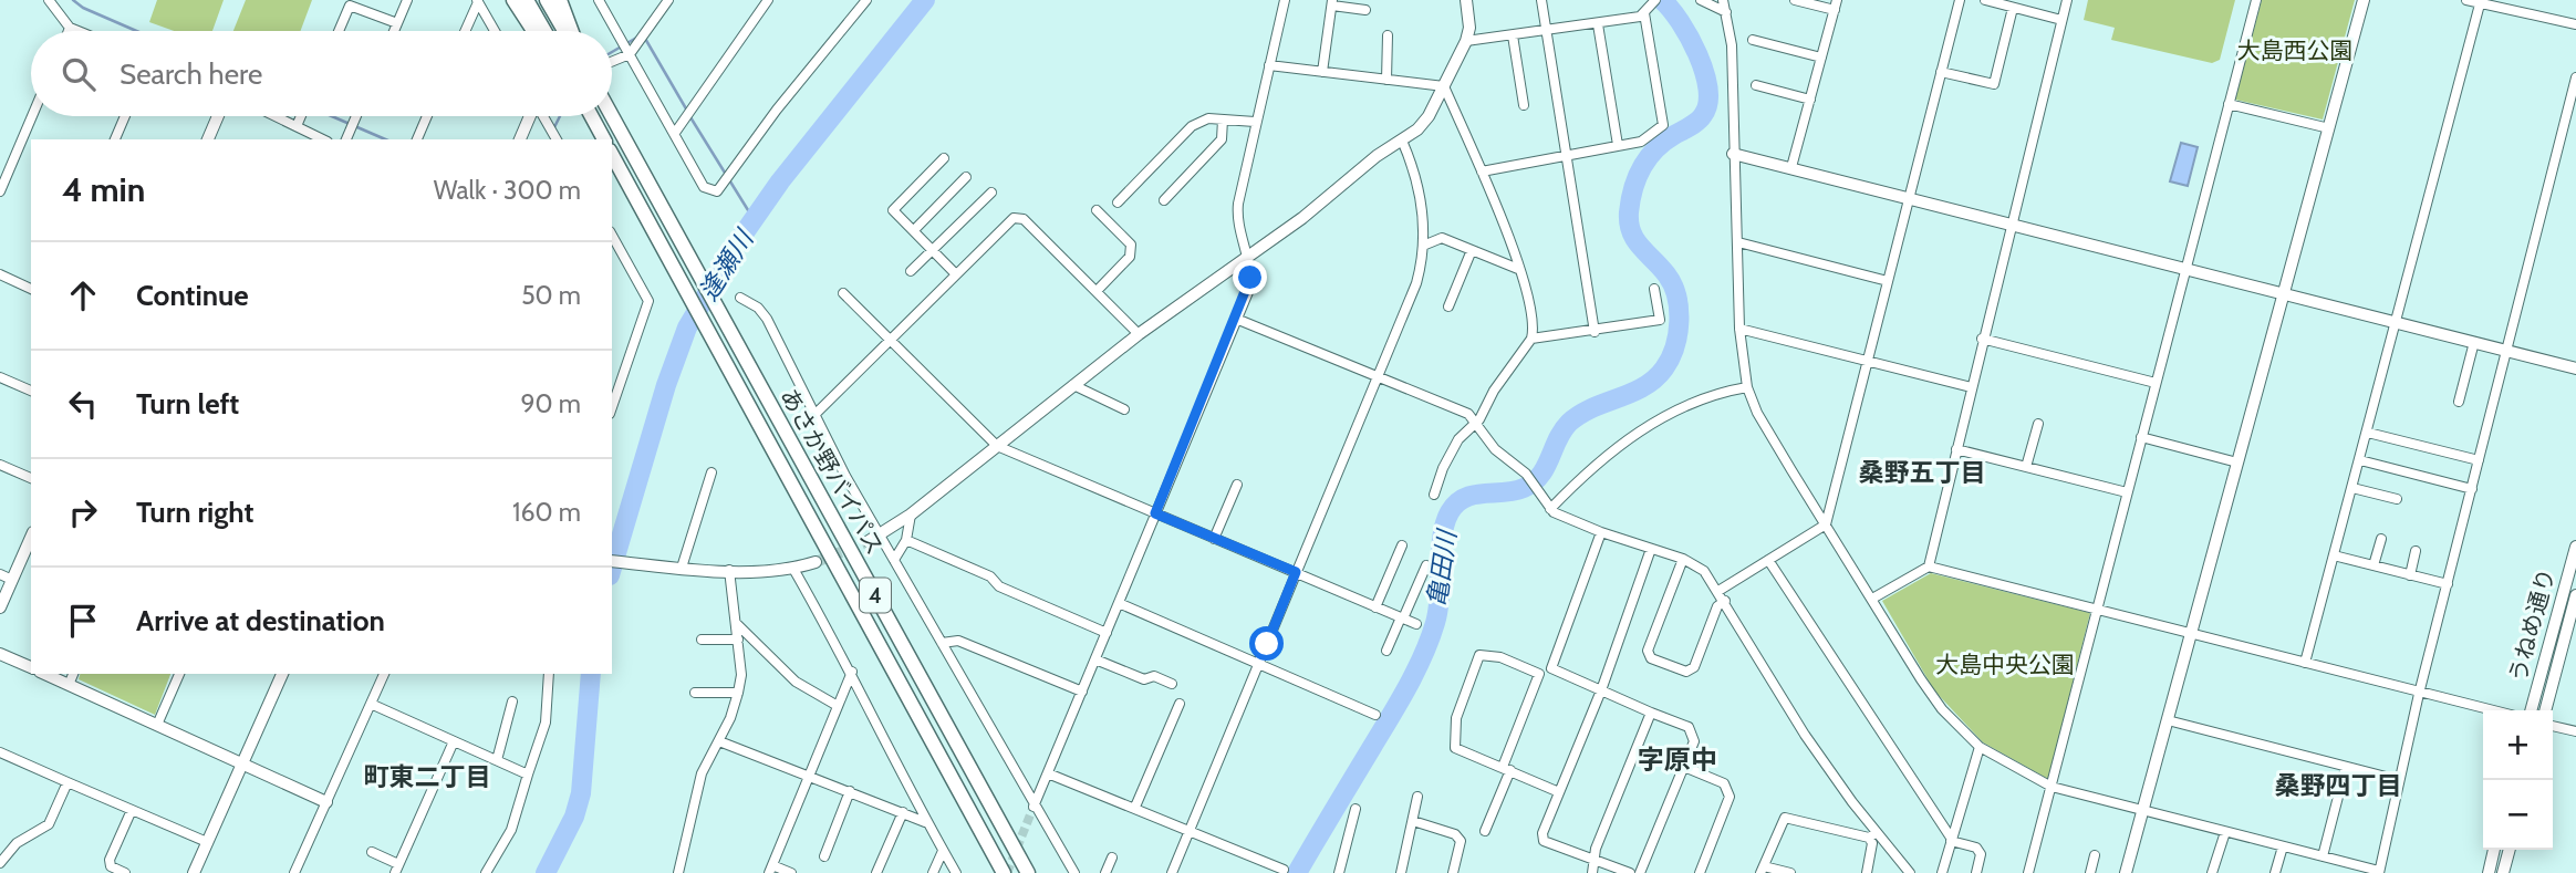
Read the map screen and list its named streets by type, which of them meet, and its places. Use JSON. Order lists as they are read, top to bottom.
{
  "streets": {
    "highway": ["あさか野バイパス", "4"],
    "street": ["うねめ通り"]
  },
  "districts": [
    "桑野五丁目",
    "字原中",
    "町東二丁目",
    "桑野四丁目"
  ],
  "water": ["逢瀬川", "亀田川"],
  "parks": ["大島西公園", "大島中央公園"],
  "page": {
    "search": "Search here",
    "heading": ["4 min", "Walk · 300 m"],
    "list": [
      ["Continue", "50 m"],
      ["Turn left", "90 m"],
      ["Turn right", "160 m"],
      "Arrive at destination"
    ],
    "map_buttons": ["+", "−"]
  }
}
